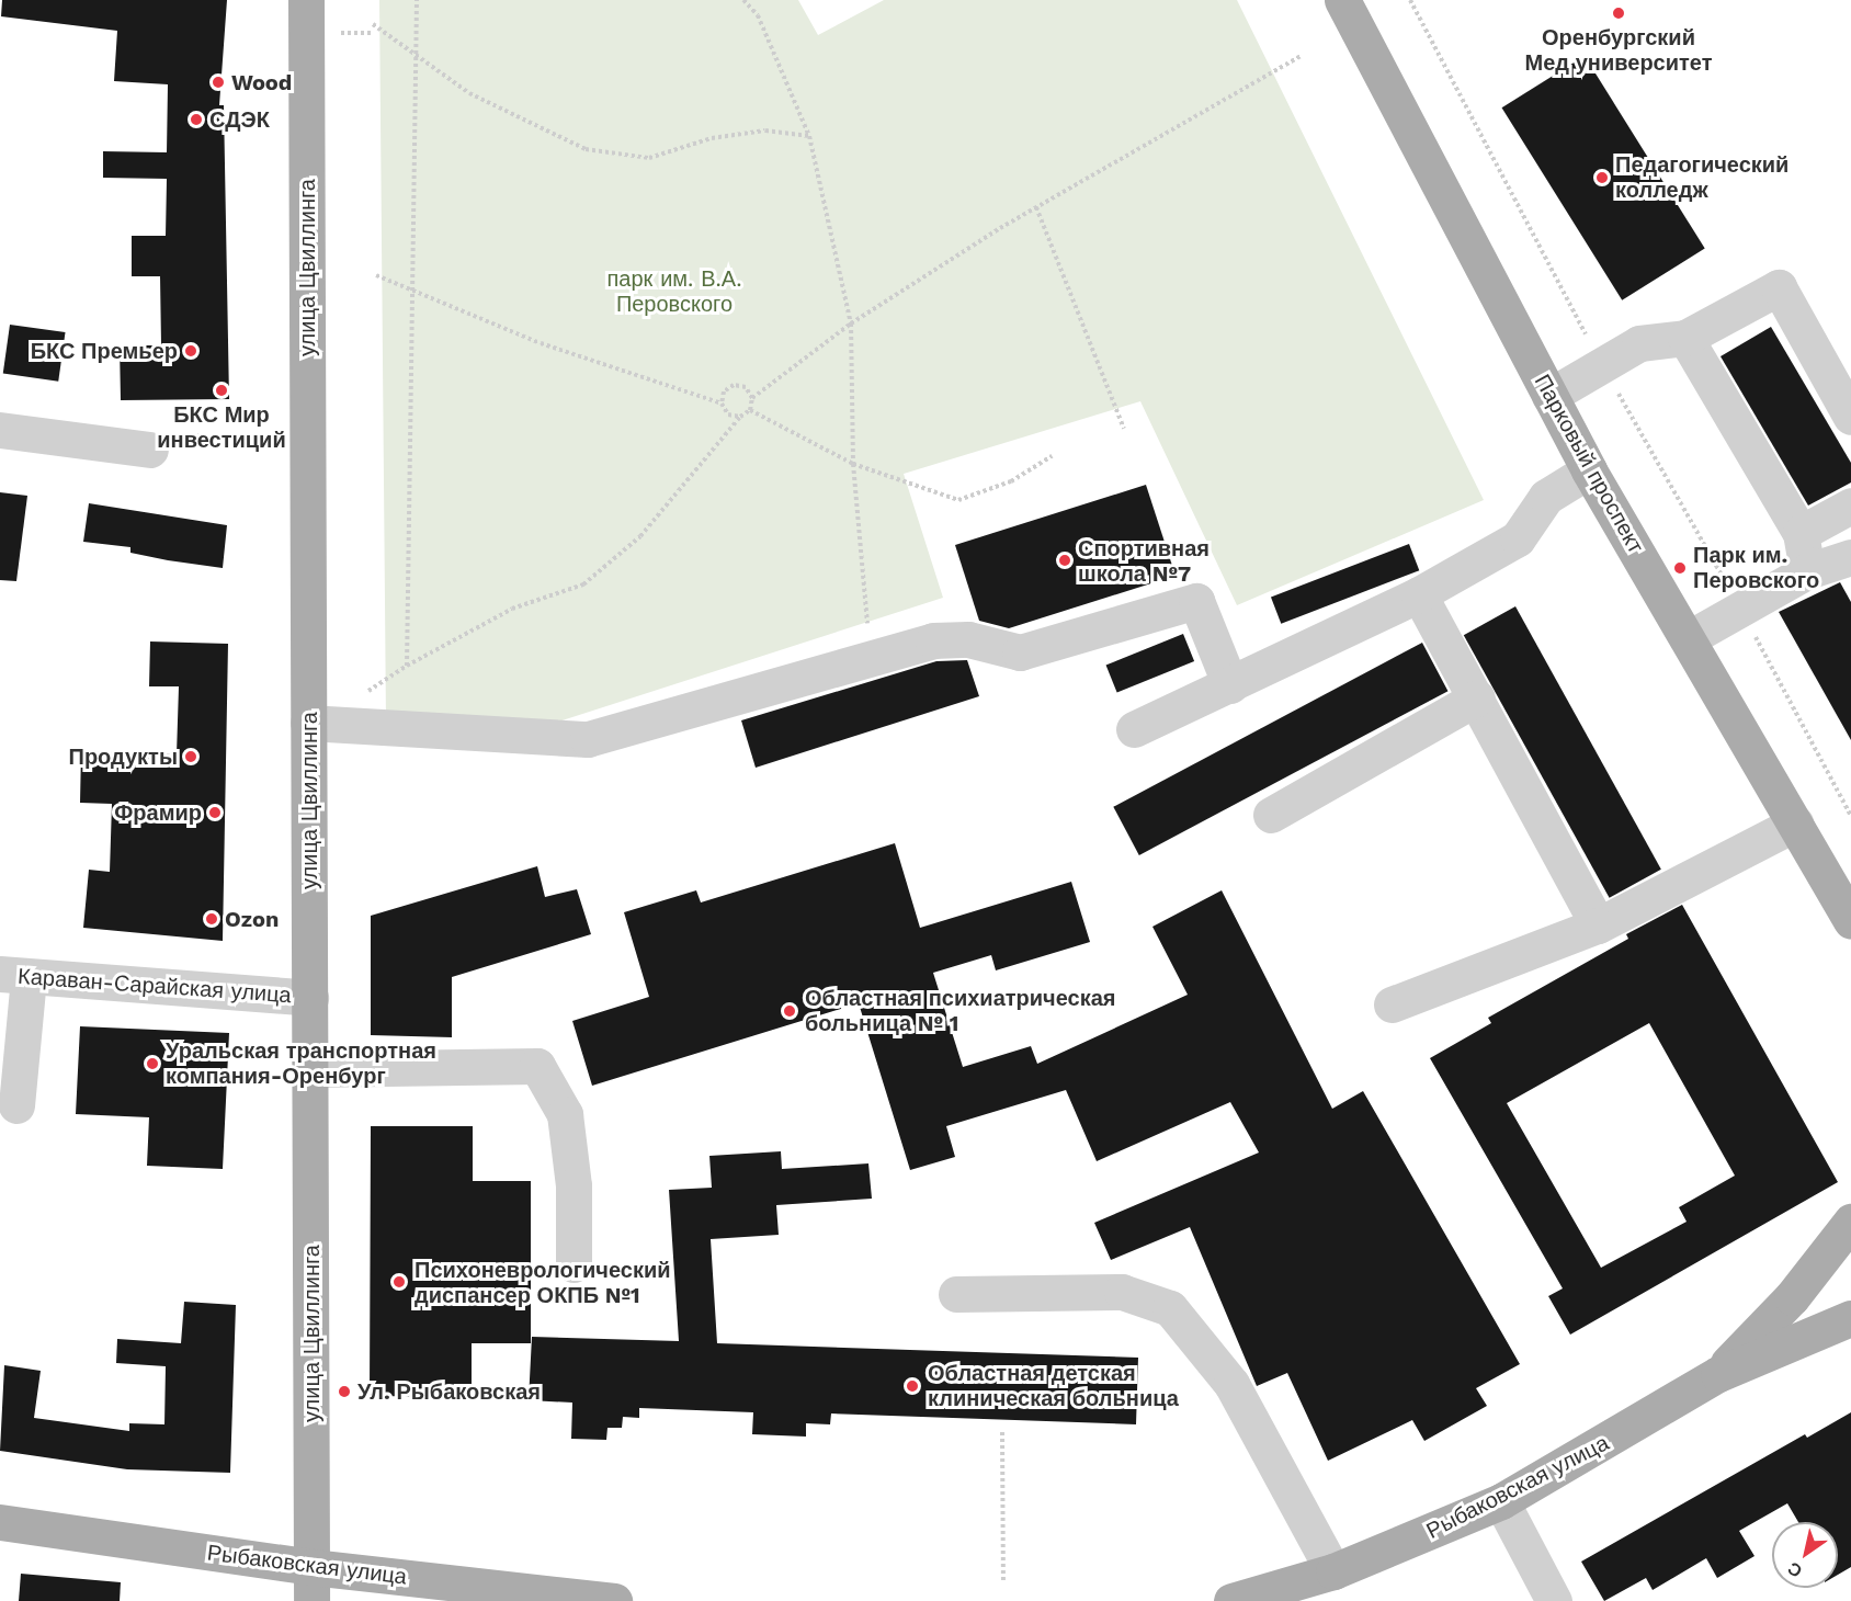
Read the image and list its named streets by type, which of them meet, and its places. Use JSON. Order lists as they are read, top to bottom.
{
  "streets": {
    "main road": ["улица Цвиллинга", "Парковый проспект", "Рыбаковская улица"],
    "street": ["Караван-Сарайская улица"]
  },
  "crossings": [
    ["улица Цвиллинга", "Караван-Сарайская улица"],
    ["улица Цвиллинга", "Рыбаковская улица"]
  ],
  "parks": ["парк им. В.А. Перовского"],
  "places": [
    "Оренбургский Мед университет",
    "Wood",
    "СДЭК",
    "Педагогический колледж",
    "БКС Премьер",
    "БКС Мир инвестиций",
    "Спортивная школа №7",
    "Парк им. Перовского",
    "Продукты",
    "Фрамир",
    "Ozon",
    "Областная психиатрическая больница № 1",
    "Уральская транспортная компания-Оренбург",
    "Психоневрологический диспансер ОКПБ №1",
    "Областная детская клиническая больница",
    "Ул. Рыбаковская"
  ],
  "north": "bottom left"
}
